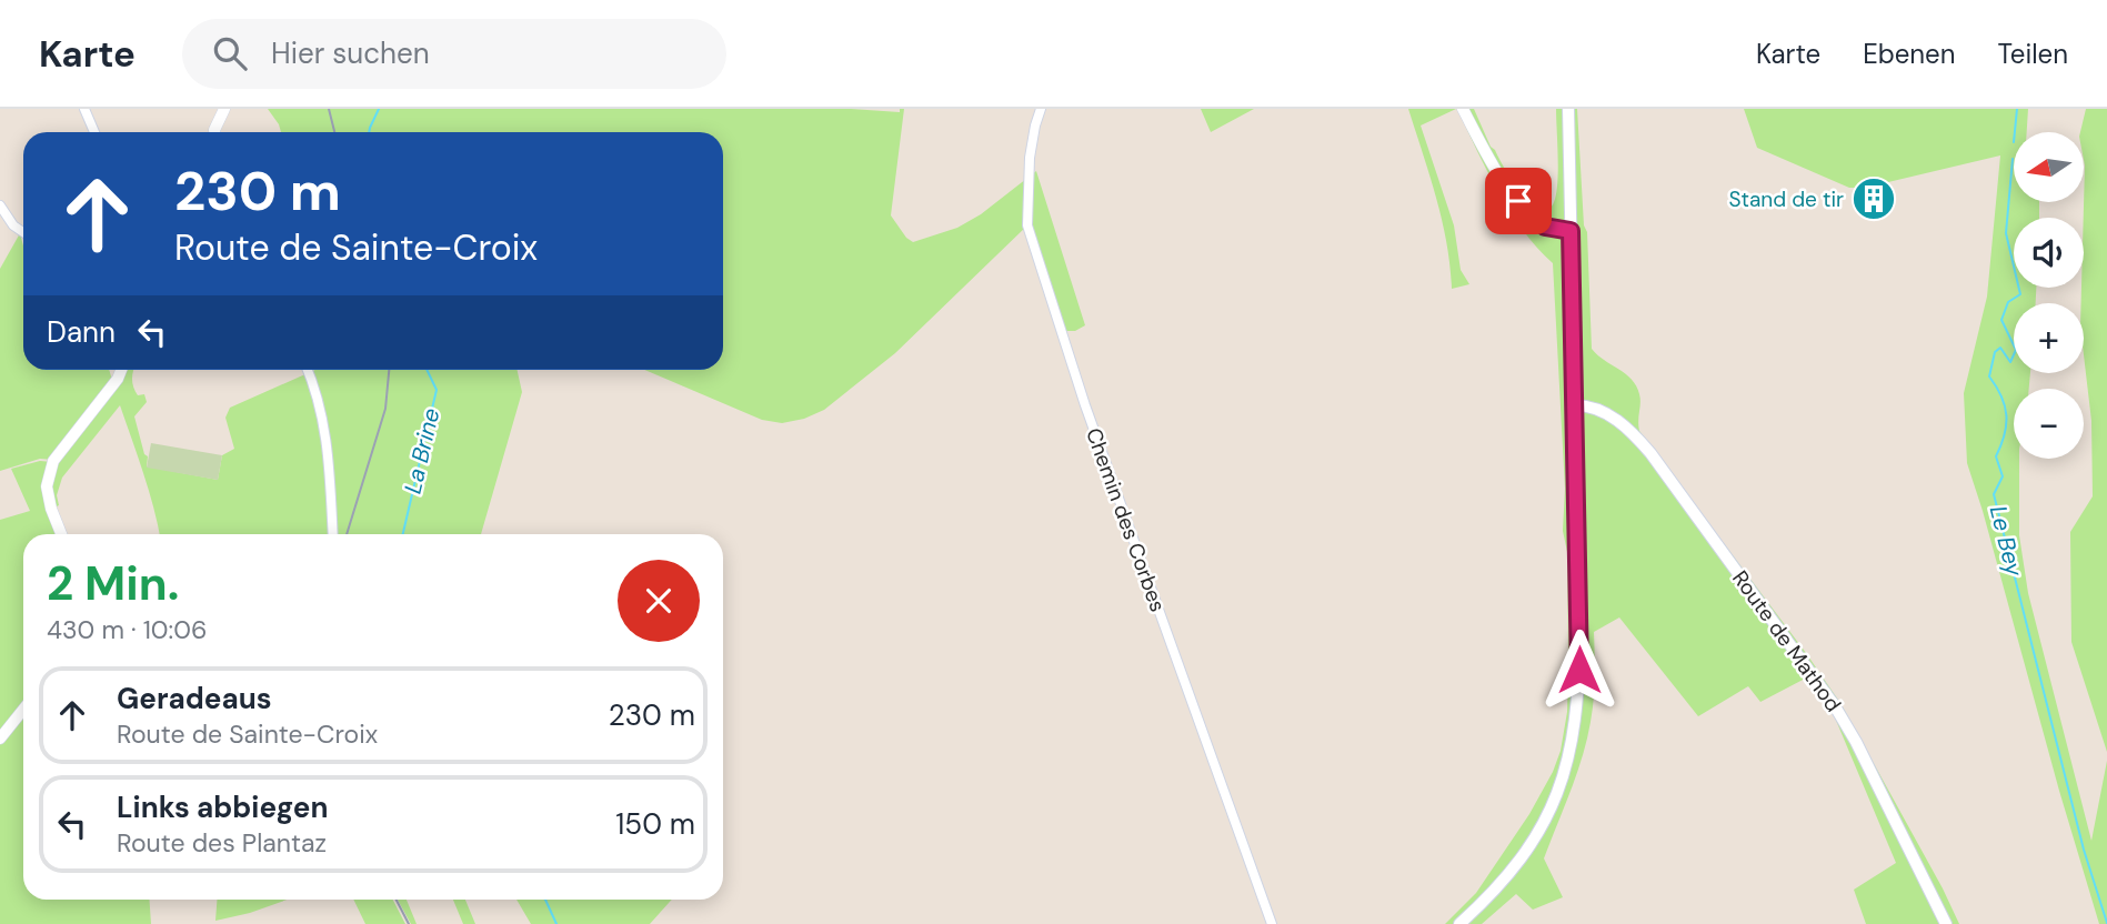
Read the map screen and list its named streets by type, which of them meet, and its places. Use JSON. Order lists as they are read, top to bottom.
{
  "streets": {
    "main road": ["Route de Mathod"],
    "street": ["Chemin des Corbes"]
  },
  "water": ["La Brine", "Le Bey"],
  "places": {
    "building": ["Stand de tir"]
  },
  "north": "left",
  "page": {
    "header": "Karte",
    "search": "Hier suchen",
    "nav": ["Karte", "Ebenen", "Teilen"],
    "map_buttons": ["+", "−"],
    "turn": ["230 m", "Route de Sainte-Croix"],
    "then": "Dann",
    "heading": ["2 Min.", "430 m · 10:06"],
    "list": [
      {
        "name": "Geradeaus",
        "note": "Route de Sainte-Croix",
        "value": "230 m"
      },
      {
        "name": "Links abbiegen",
        "note": "Route des Plantaz",
        "value": "150 m"
      }
    ]
  }
}
